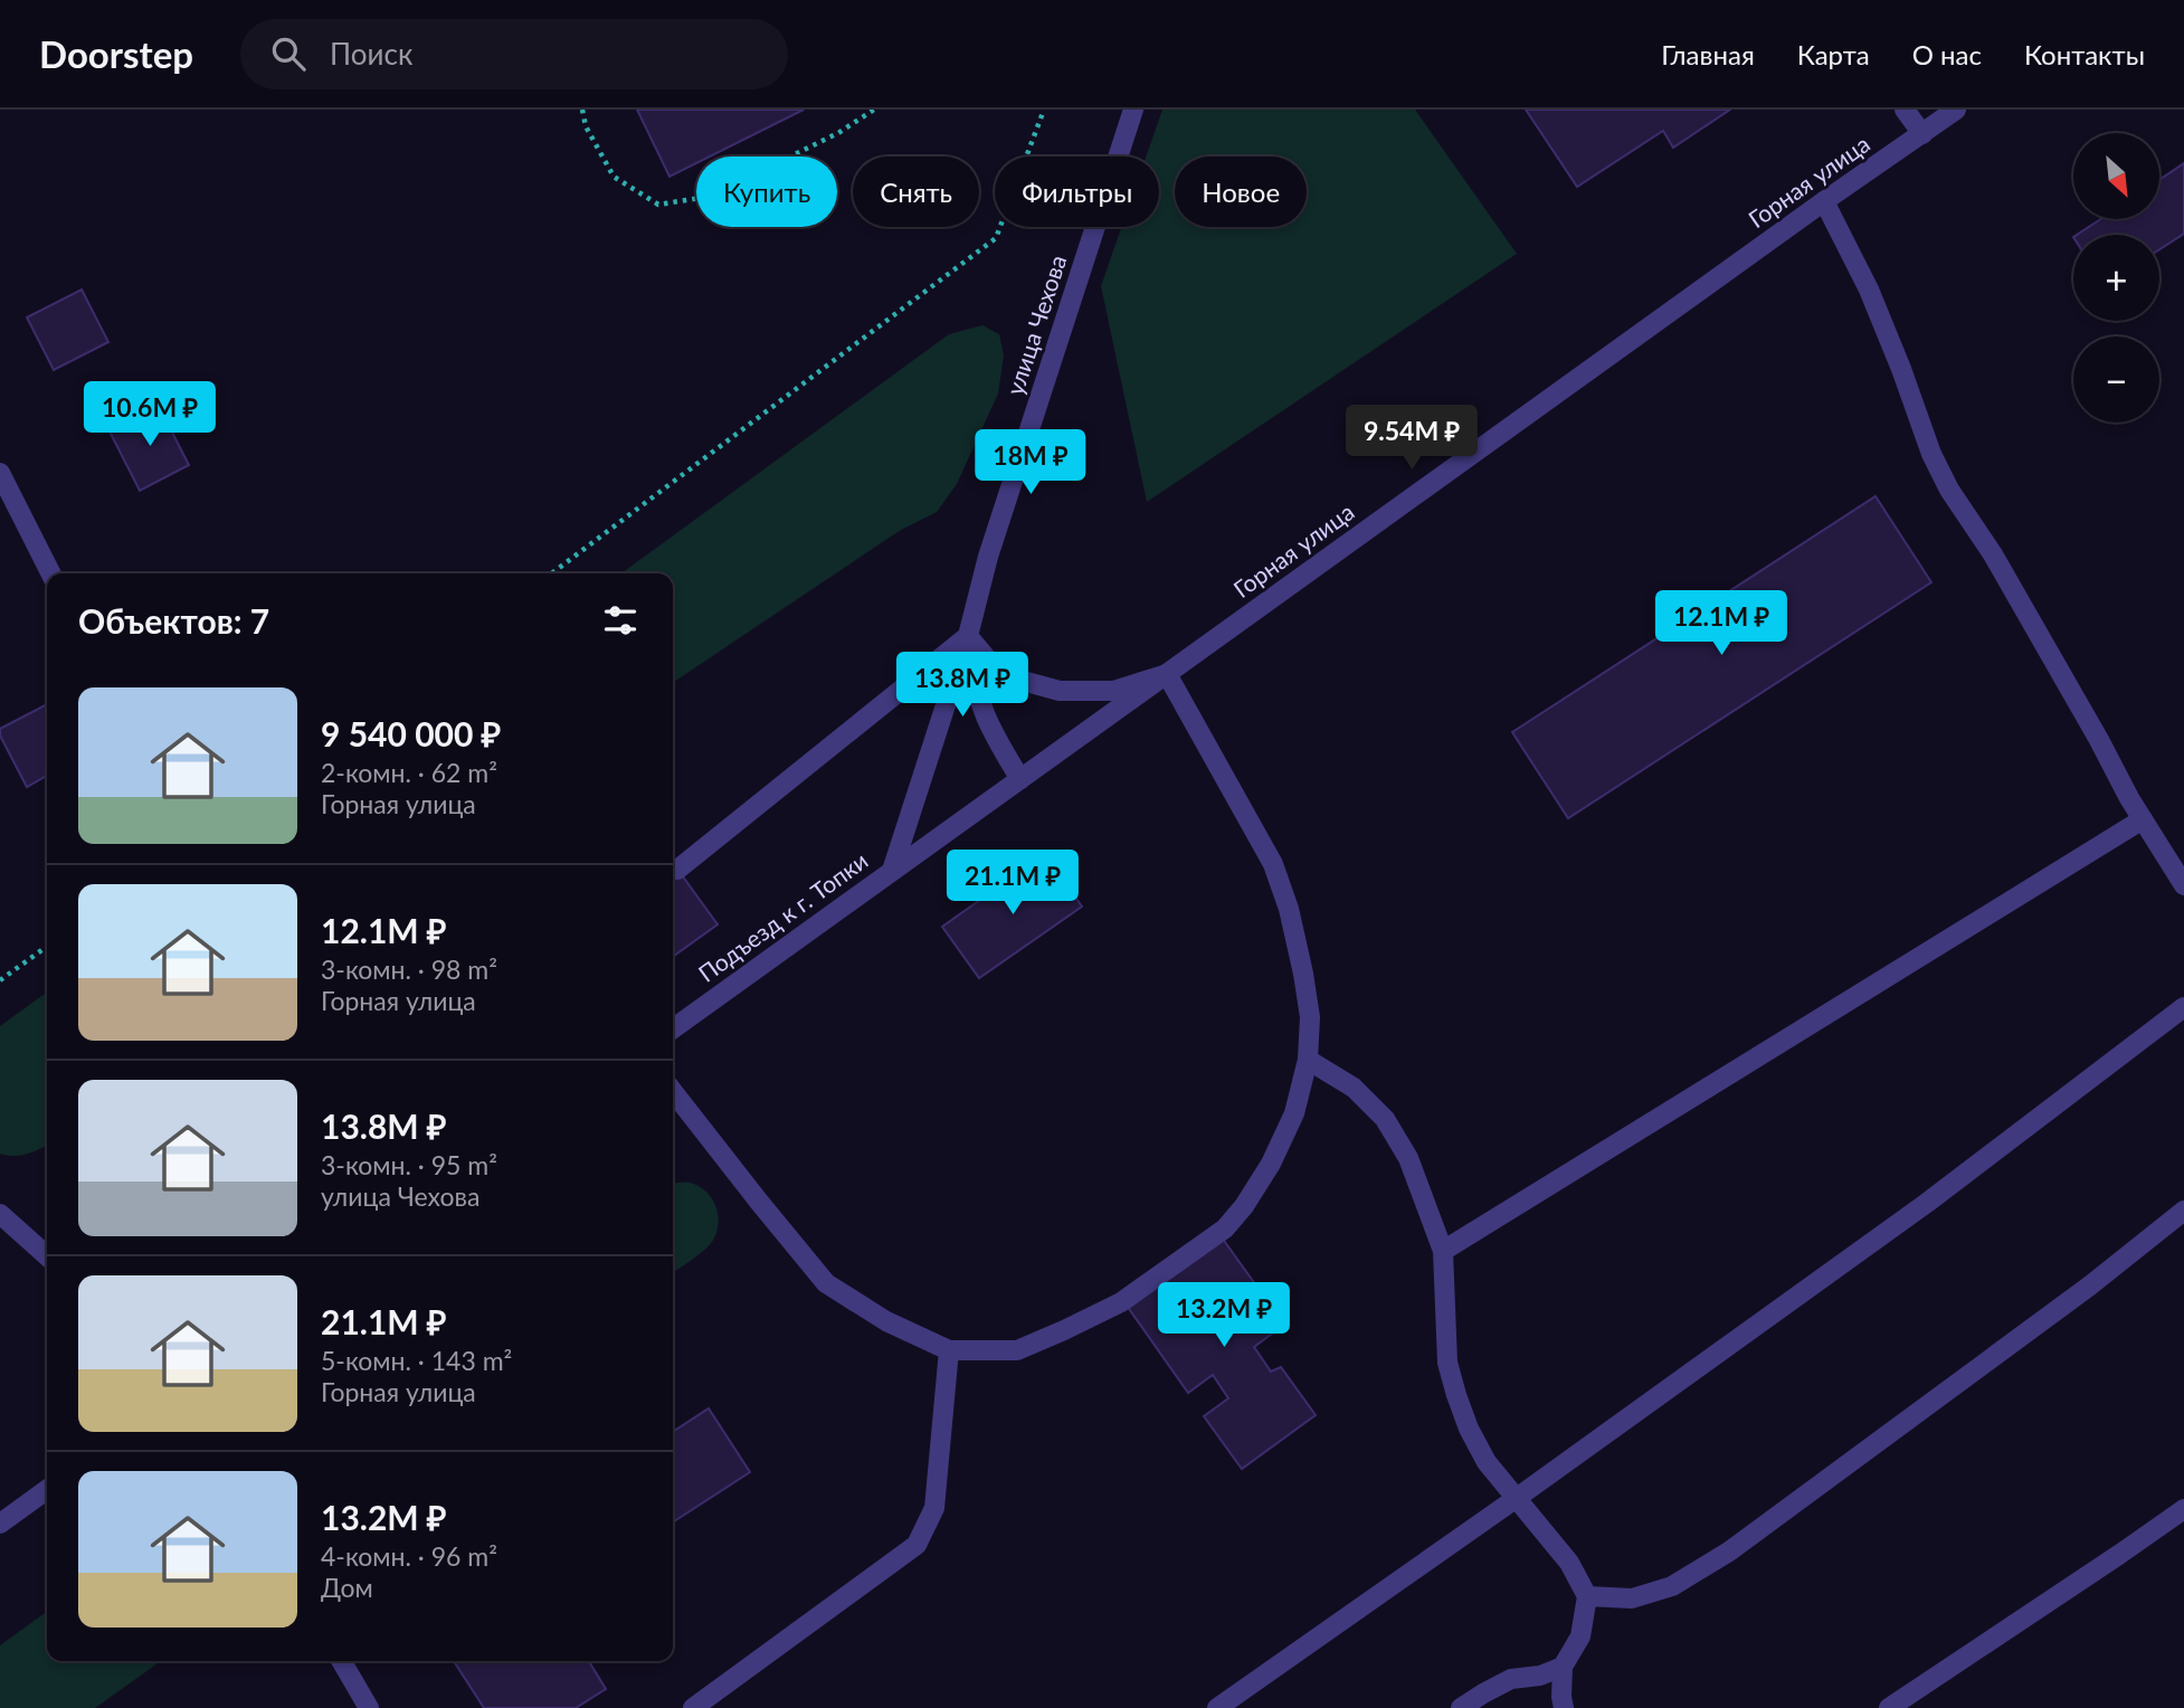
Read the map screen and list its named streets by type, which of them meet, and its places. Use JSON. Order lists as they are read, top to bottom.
{
  "streets": {
    "street": ["Горная улица", "улица Чехова", "Подъезд к г. Топки"]
  },
  "crossings": [
    ["Горная улица", "улица Чехова"],
    ["Горная улица", "Подъезд к г. Топки"],
    ["улица Чехова", "Подъезд к г. Топки"]
  ],
  "north": "bottom right",
  "page": {
    "header": "Doorstep",
    "search": "Поиск",
    "nav": [
      "Главная",
      "Карта",
      "О нас",
      "Контакты"
    ],
    "map_buttons": ["+", "−"],
    "chip": [
      "Купить",
      "Снять",
      "Фильтры",
      "Новое"
    ],
    "price": [
      "10.6M ₽",
      "9.54M ₽",
      "18M ₽",
      "12.1M ₽",
      "13.8M ₽",
      "21.1M ₽",
      "13.2M ₽"
    ],
    "heading": "Объектов: 7",
    "list": [
      {
        "name": "9 540 000 ₽",
        "note": "2-комн. · 62 m² · Горная улица"
      },
      {
        "name": "12.1M ₽",
        "note": "3-комн. · 98 m² · Горная улица"
      },
      {
        "name": "13.8M ₽",
        "note": "3-комн. · 95 m² · улица Чехова"
      },
      {
        "name": "21.1M ₽",
        "note": "5-комн. · 143 m² · Горная улица"
      },
      {
        "name": "13.2M ₽",
        "note": "4-комн. · 96 m² · Дом"
      }
    ]
  }
}
